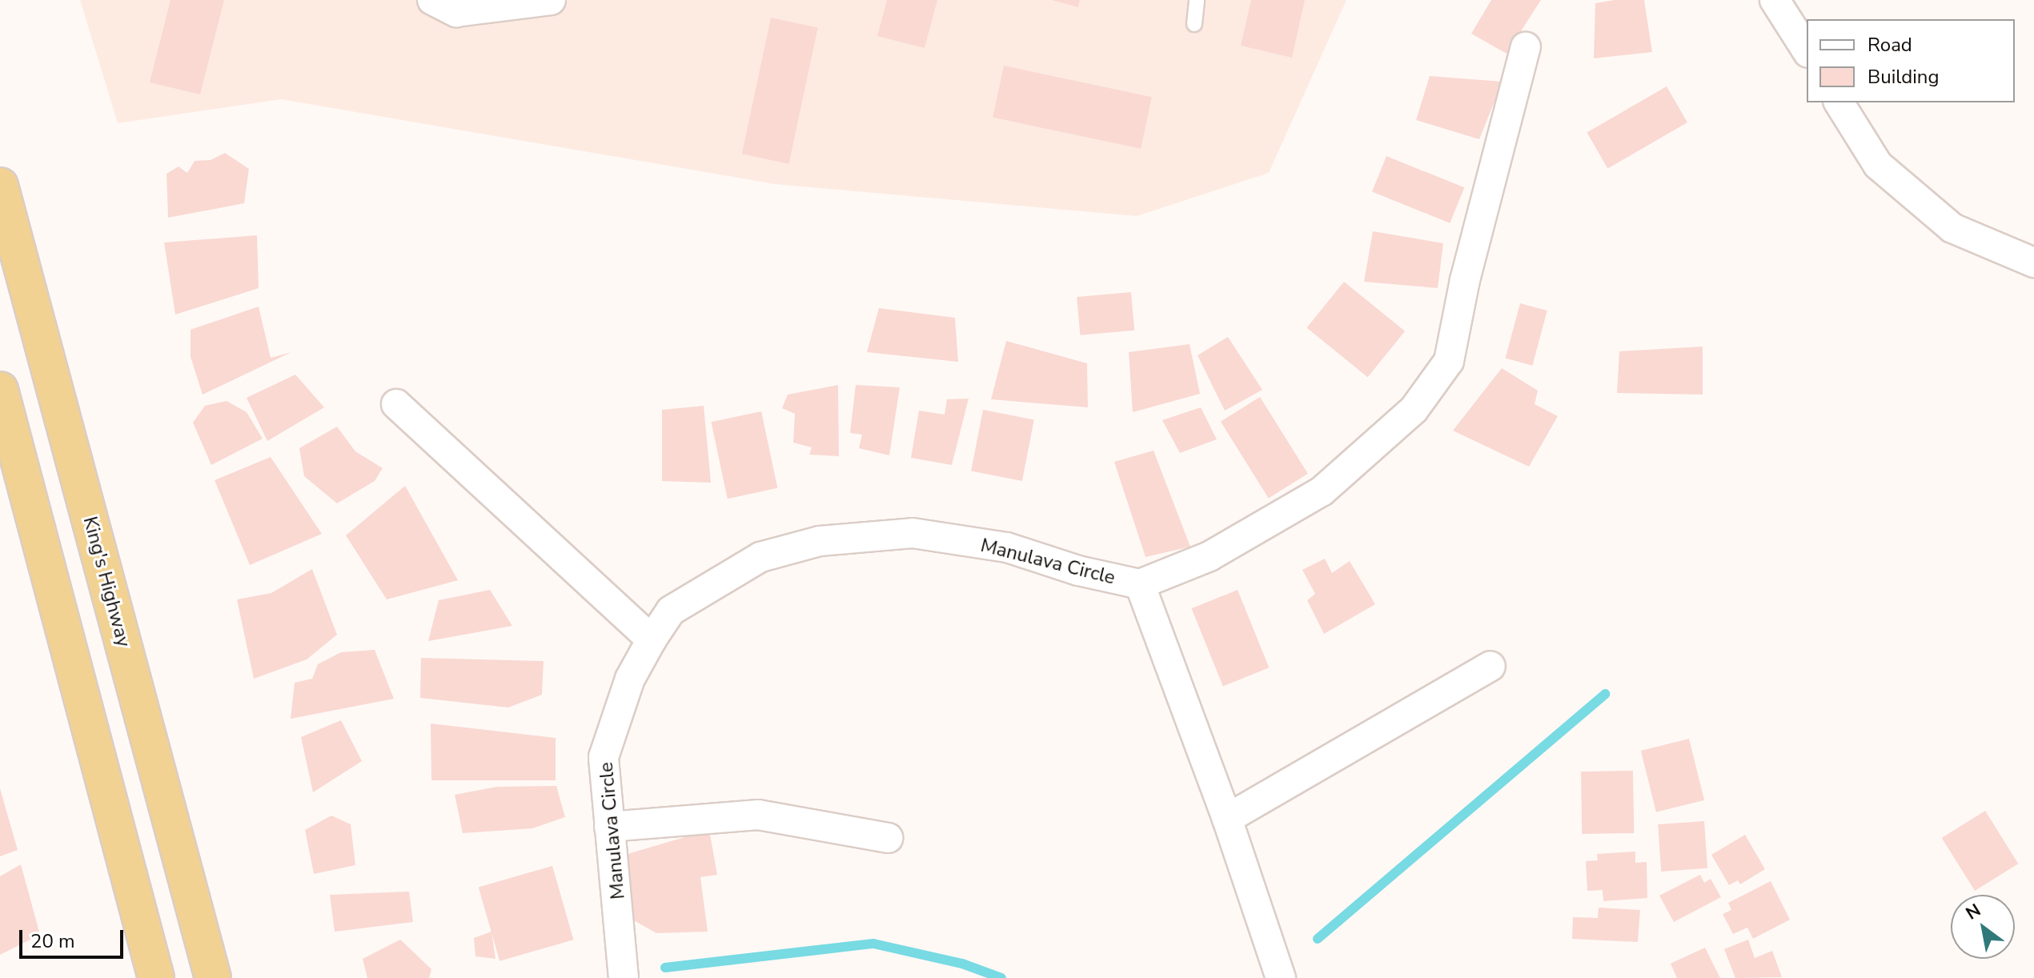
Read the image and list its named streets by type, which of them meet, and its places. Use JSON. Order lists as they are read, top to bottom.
{
  "streets": {
    "highway": ["King's Highway"],
    "street": ["Manulava Circle"]
  },
  "legend": ["Road", "Building"],
  "scale_bar": "20 m",
  "north": "top left"
}
